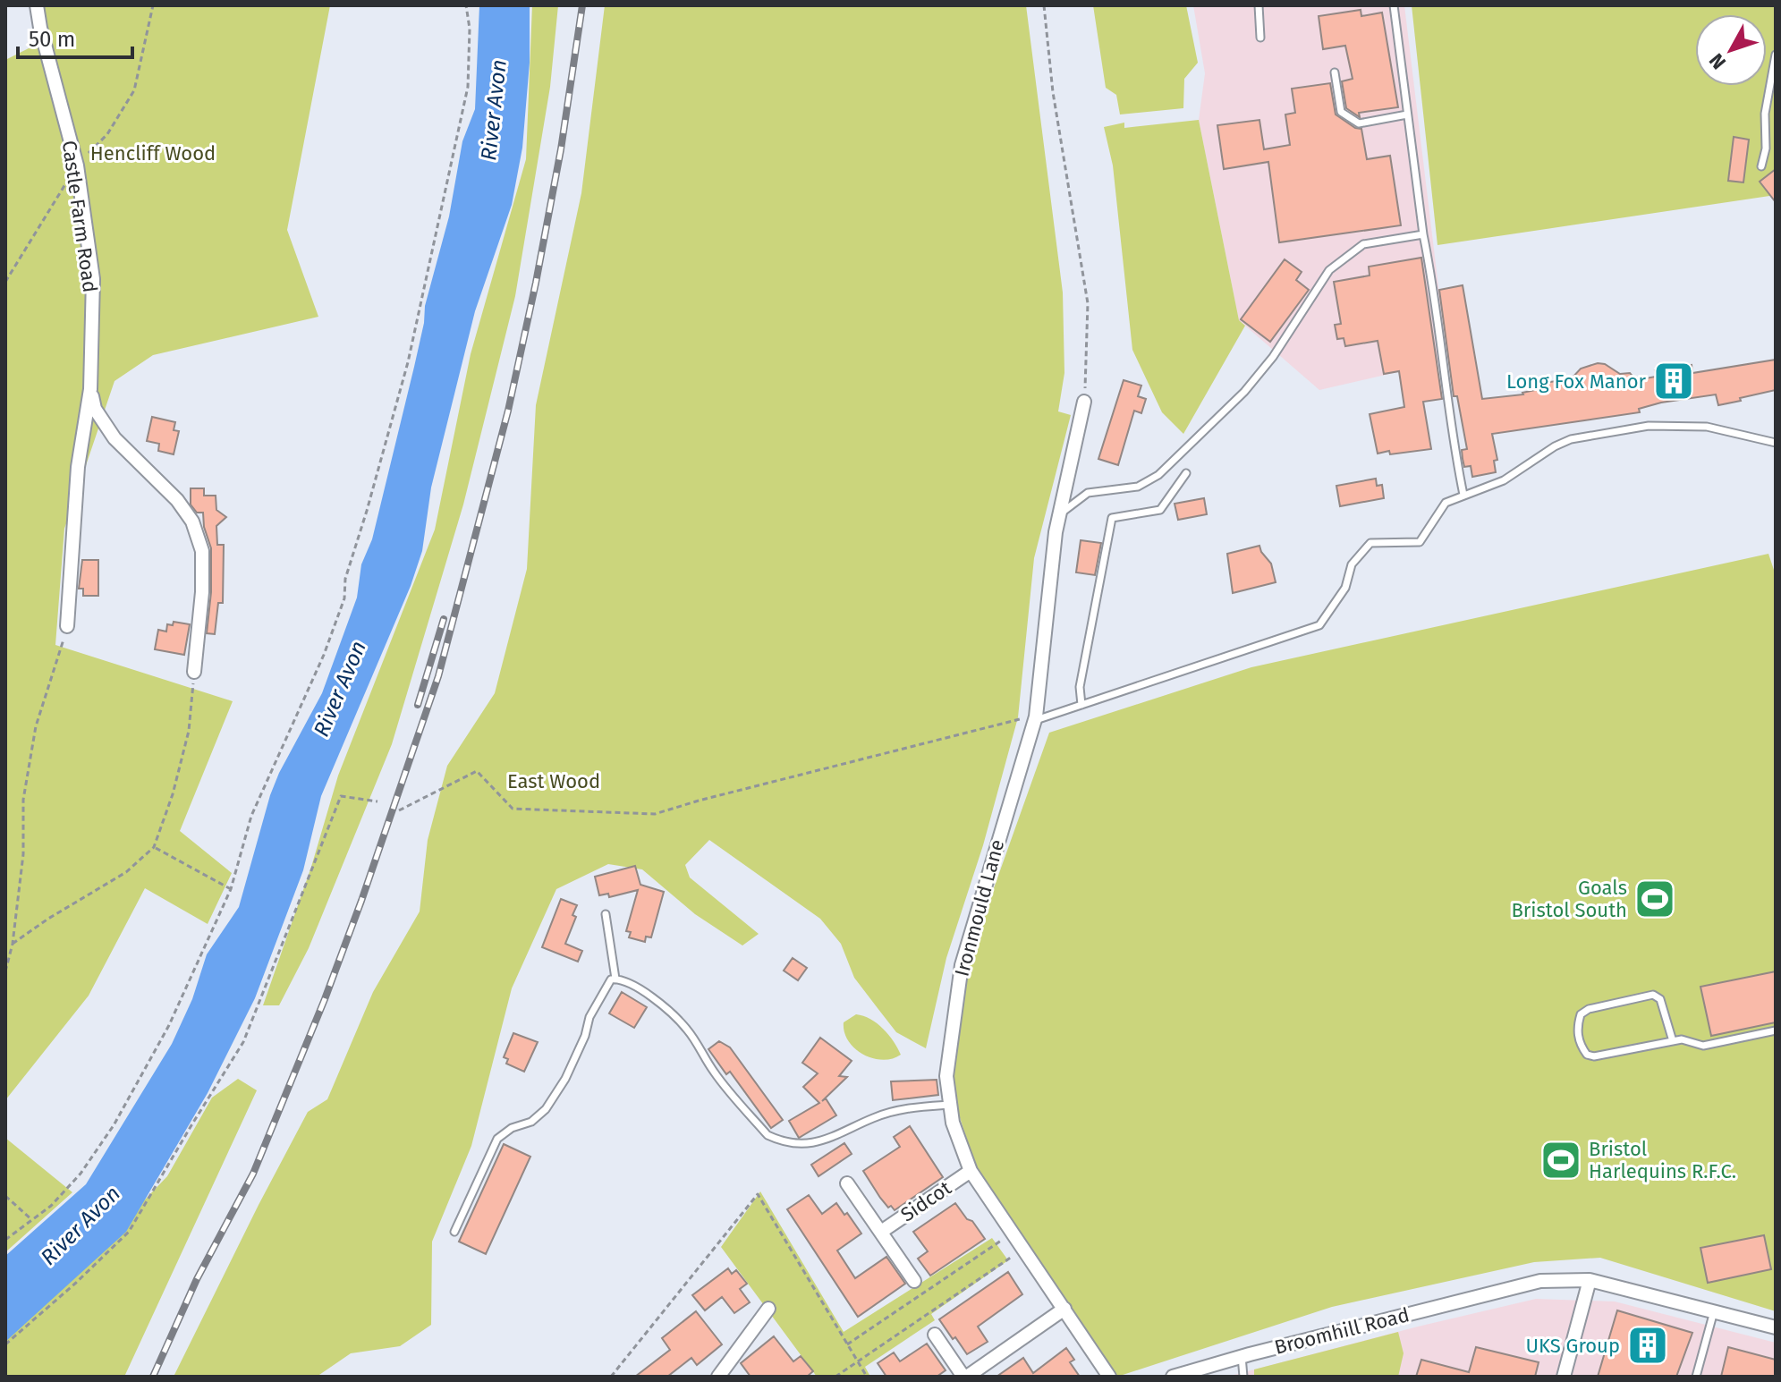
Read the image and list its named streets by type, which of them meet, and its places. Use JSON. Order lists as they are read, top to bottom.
{
  "streets": {
    "street": [
      "Castle Farm Road",
      "Ironmould Lane",
      "Sidcot",
      "Broomhill Road"
    ]
  },
  "crossings": [
    ["Ironmould Lane", "Sidcot"]
  ],
  "water": ["River Avon"],
  "parks": ["Hencliff Wood", "East Wood"],
  "places": {
    "building": ["Long Fox Manor", "UKS Group"],
    "sports": ["Goals Bristol South", "Bristol Harlequins R.F.C."]
  },
  "scale_bar": "50 m",
  "north": "bottom left"
}
